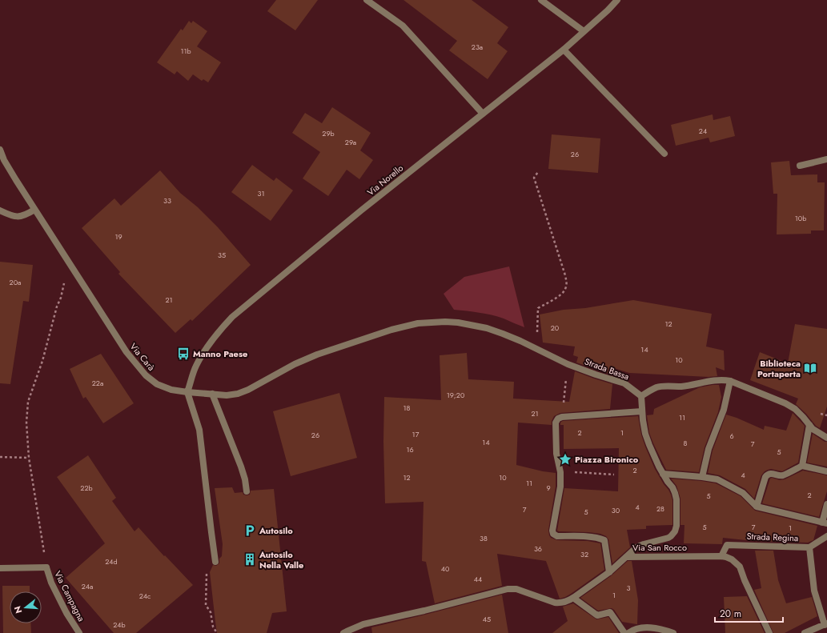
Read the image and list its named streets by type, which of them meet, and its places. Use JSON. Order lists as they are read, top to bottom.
{
  "streets": {
    "street": [
      "Via Norello",
      "Via Carà",
      "Strada Bassa",
      "Strada Regina",
      "Via San Rocco",
      "Via Campagna"
    ]
  },
  "crossings": [
    ["Via Norello", "Via Carà"],
    ["Via Carà", "Strada Bassa"],
    ["Strada Bassa", "Via San Rocco"],
    ["Strada Regina", "Via San Rocco"]
  ],
  "places": {
    "bus stop": ["Manno Paese"],
    "library": ["Biblioteca Portaperta"],
    "place": ["Piazza Bironico"],
    "parking": ["Autosilo"],
    "building": ["Autosilo Nella Valle"]
  },
  "house_numbers": [
    "23a",
    "11b",
    "24",
    "29b",
    "29a",
    "26",
    "31",
    "33",
    "10b",
    "19",
    "35",
    "20a",
    "21",
    "12",
    "20",
    "14",
    "10",
    "22a",
    "19;20",
    "18",
    "21",
    "11",
    "2",
    "1",
    "17",
    "26",
    "6",
    "14",
    "8",
    "7",
    "16",
    "5",
    "2",
    "4",
    "12",
    "10",
    "11",
    "22b",
    "9",
    "2",
    "5",
    "4",
    "28",
    "7",
    "30",
    "5",
    "5",
    "7",
    "1",
    "38",
    "36",
    "32",
    "24d",
    "40",
    "44",
    "24a",
    "3",
    "1",
    "24c",
    "45",
    "24b"
  ],
  "scale_bar": "20 m",
  "north": "left"
}
